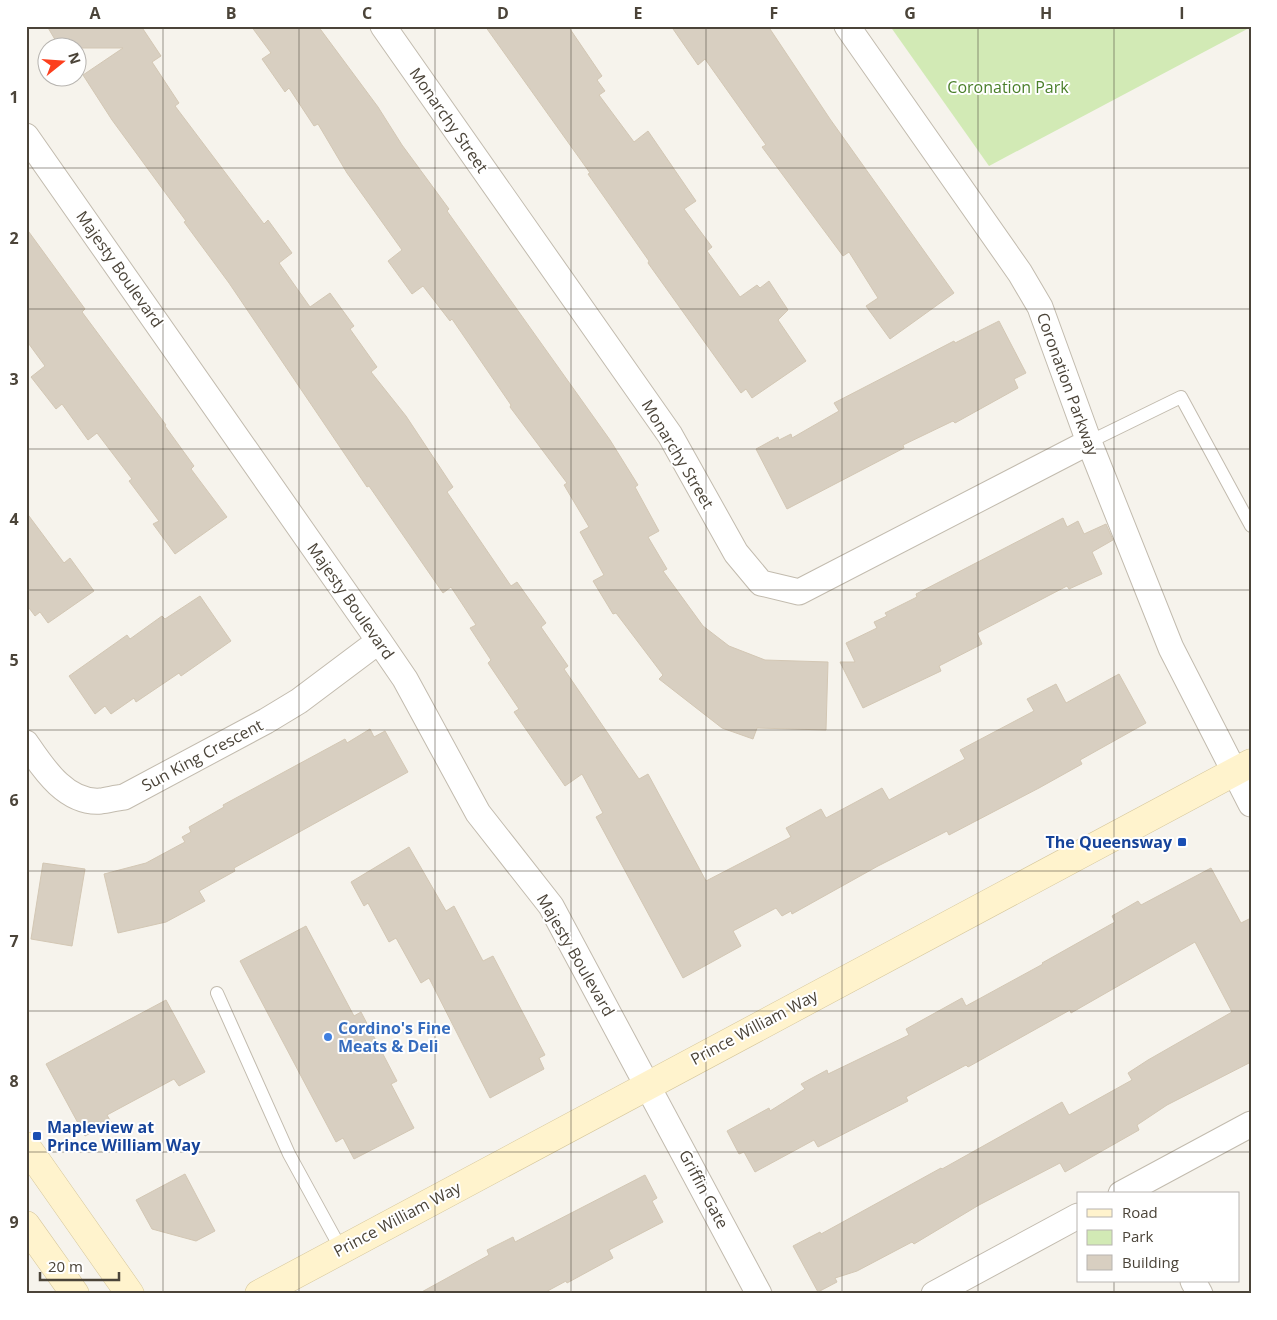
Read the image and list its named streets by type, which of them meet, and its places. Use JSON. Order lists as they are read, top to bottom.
{
  "streets": {
    "street": [
      "Monarchy Street",
      "Majesty Boulevard",
      "Coronation Parkway",
      "Sun King Crescent",
      "Prince William Way",
      "Griffin Gate"
    ]
  },
  "crossings": [
    ["Monarchy Street", "Coronation Parkway"],
    ["Majesty Boulevard", "Sun King Crescent"],
    ["Majesty Boulevard", "Prince William Way"],
    ["Majesty Boulevard", "Griffin Gate"],
    ["Coronation Parkway", "Prince William Way"],
    ["Prince William Way", "Griffin Gate"]
  ],
  "parks": ["Coronation Park"],
  "places": {
    "transit": ["The Queensway", "Mapleview at Prince William Way"],
    "other": ["Cordino's Fine Meats & Deli"]
  },
  "legend": ["Road", "Park", "Building"],
  "scale_bar": "20 m",
  "north": "right",
  "grid": {
    "columns": [
      "A",
      "B",
      "C",
      "D",
      "E",
      "F",
      "G",
      "H",
      "I"
    ],
    "rows": [
      "1",
      "2",
      "3",
      "4",
      "5",
      "6",
      "7",
      "8",
      "9"
    ]
  }
}
